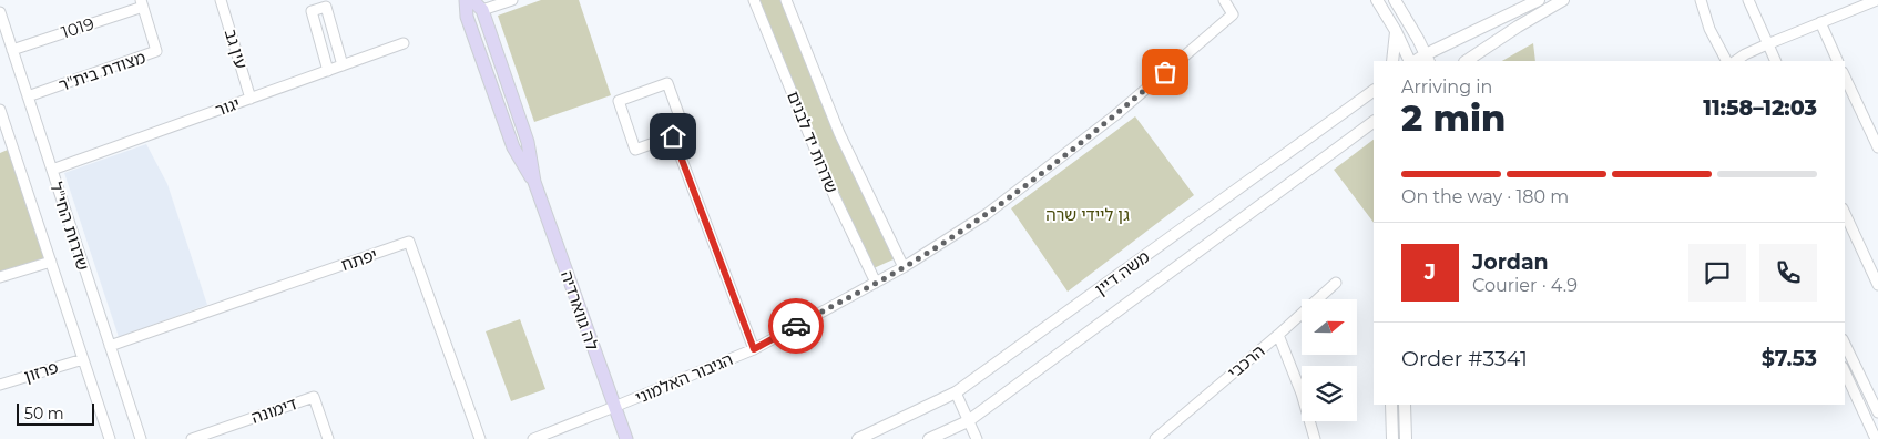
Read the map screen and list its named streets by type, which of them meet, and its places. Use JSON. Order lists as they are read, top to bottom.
{
  "streets": {
    "main road": ["לה גווארדיה"],
    "street": [
      "1019",
      "עין גב",
      "מצודת בית\"ר",
      "יגור",
      "שדרות יד לבנים",
      "שדרות החי\"ל",
      "יפתח",
      "משה דיין",
      "הרכבי",
      "פרזון",
      "הגיבור האלמוני",
      "דימונה"
    ]
  },
  "crossings": [
    ["1019", "מצודת בית\"ר"],
    ["1019", "שדרות החי\"ל"],
    ["עין גב", "יגור"],
    ["מצודת בית\"ר", "שדרות החי\"ל"],
    ["יגור", "שדרות החי\"ל"],
    ["שדרות יד לבנים", "הגיבור האלמוני"],
    ["שדרות החי\"ל", "יפתח"],
    ["שדרות החי\"ל", "פרזון"],
    ["לה גווארדיה", "הגיבור האלמוני"]
  ],
  "parks": ["גן ליידי שרה"],
  "scale_bar": "50 m",
  "north": "right",
  "page": {
    "heading": ["2 min", "Arriving in", "11:58–12:03"],
    "panel": [
      "Jordan",
      "Courier · 4.9",
      "Order #3341",
      "$7.53"
    ],
    "bar": "On the way · 180 m",
    "round": "J",
    "scale": "50 m"
  }
}
